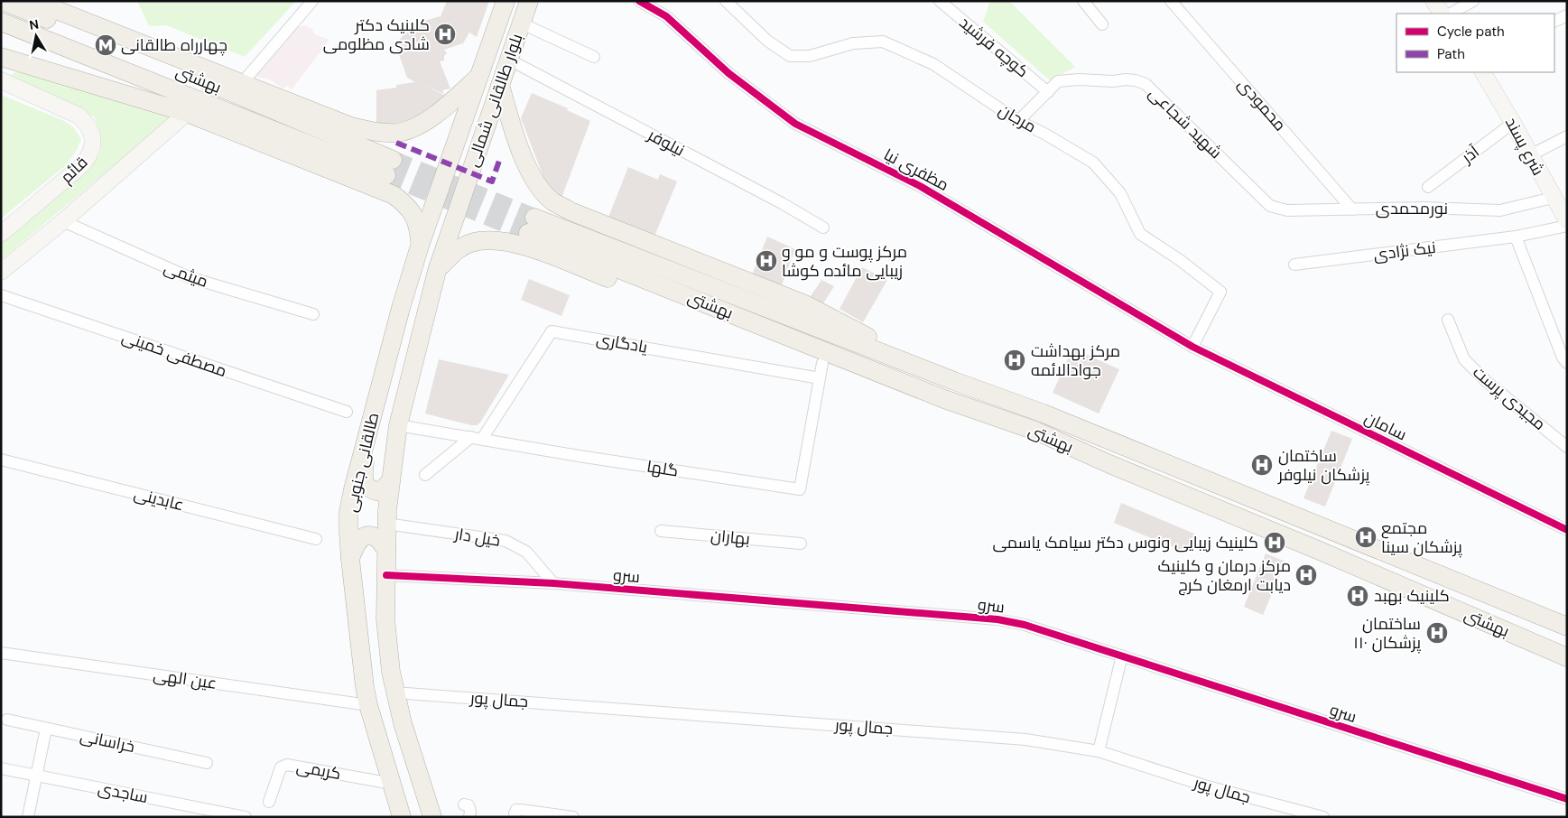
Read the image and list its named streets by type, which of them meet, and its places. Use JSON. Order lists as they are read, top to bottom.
{
  "streets": {
    "main road": [
      "بهشتى",
      "بلوار طالقانی شمالی",
      "شرع پسند",
      "قائم",
      "طالقانی جنوبی"
    ],
    "street": [
      "كوچه فرشيد",
      "محمودی",
      "مرجان",
      "شهید شجاعی",
      "نیلوفر",
      "آذر",
      "مظفری نیا",
      "نورمحمدی",
      "نیک نژادی",
      "میثمی",
      "یادگاری",
      "مصطفی خمینی",
      "مجیدی پرست",
      "سامان",
      "گلها",
      "عابدینی",
      "خیل دار",
      "بهاران",
      "سرو",
      "عین الهی",
      "جمال پور",
      "خراسانی",
      "کریمی",
      "ساجدی"
    ]
  },
  "crossings": [
    ["كوچه فرشيد", "شهید شجاعی"],
    ["بلوار طالقانی شمالی", "نیلوفر"],
    ["بلوار طالقانی شمالی", "طالقانی جنوبی"],
    ["محمودی", "نورمحمدی"],
    ["مرجان", "شهید شجاعی"],
    ["مرجان", "مظفری نیا"],
    ["مرجان", "سامان"],
    ["شهید شجاعی", "نورمحمدی"],
    ["شرع پسند", "آذر"],
    ["شرع پسند", "نورمحمدی"],
    ["قائم", "میثمی"],
    ["مظفری نیا", "سامان"],
    ["یادگاری", "گلها"],
    ["طالقانی جنوبی", "گلها"],
    ["طالقانی جنوبی", "خیل دار"],
    ["طالقانی جنوبی", "سرو"],
    ["طالقانی جنوبی", "عین الهی"],
    ["طالقانی جنوبی", "جمال پور"],
    ["طالقانی جنوبی", "کریمی"],
    ["خیل دار", "سرو"]
  ],
  "places": {
    "hospital": [
      "کلینیک دکتر شادی مظلومی",
      "مرکز پوست و مو و زیبایی مائده کوشا",
      "مرکز بهداشت جوادالائمه",
      "ساختمان پزشکان نیلوفر",
      "مجتمع پزشکان سینا",
      "کلینیک زیبایی ونوس دکتر سیامک یاسمی",
      "مرکز درمان و کلینیک دیابت ارمغان کرج",
      "کلینیک بهبد",
      "ساختمان پزشکان ۱۱۰"
    ],
    "metro station": ["چهارراه طالقانی"]
  },
  "legend": ["Cycle path", "Path"],
  "north": "top"
}
